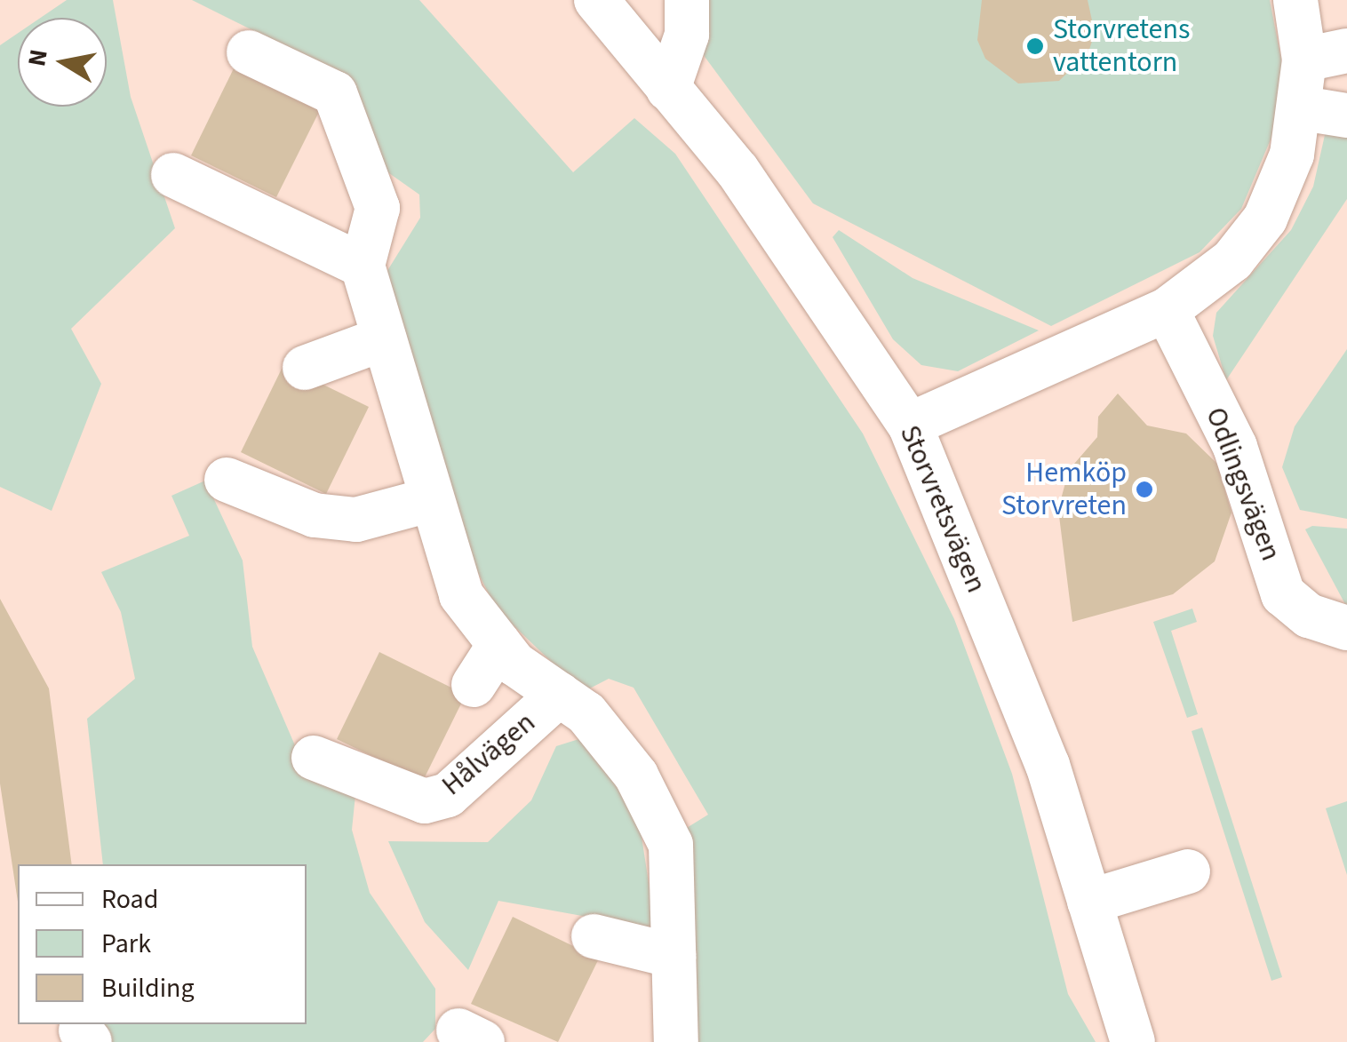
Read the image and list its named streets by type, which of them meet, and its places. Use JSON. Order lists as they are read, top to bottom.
{
  "streets": {
    "street": ["Odlingsvägen", "Storvretsvägen", "Hålvägen"]
  },
  "places": ["Storvretens vattentorn", "Hemköp Storvreten"],
  "legend": ["Road", "Park", "Building"],
  "north": "left"
}
